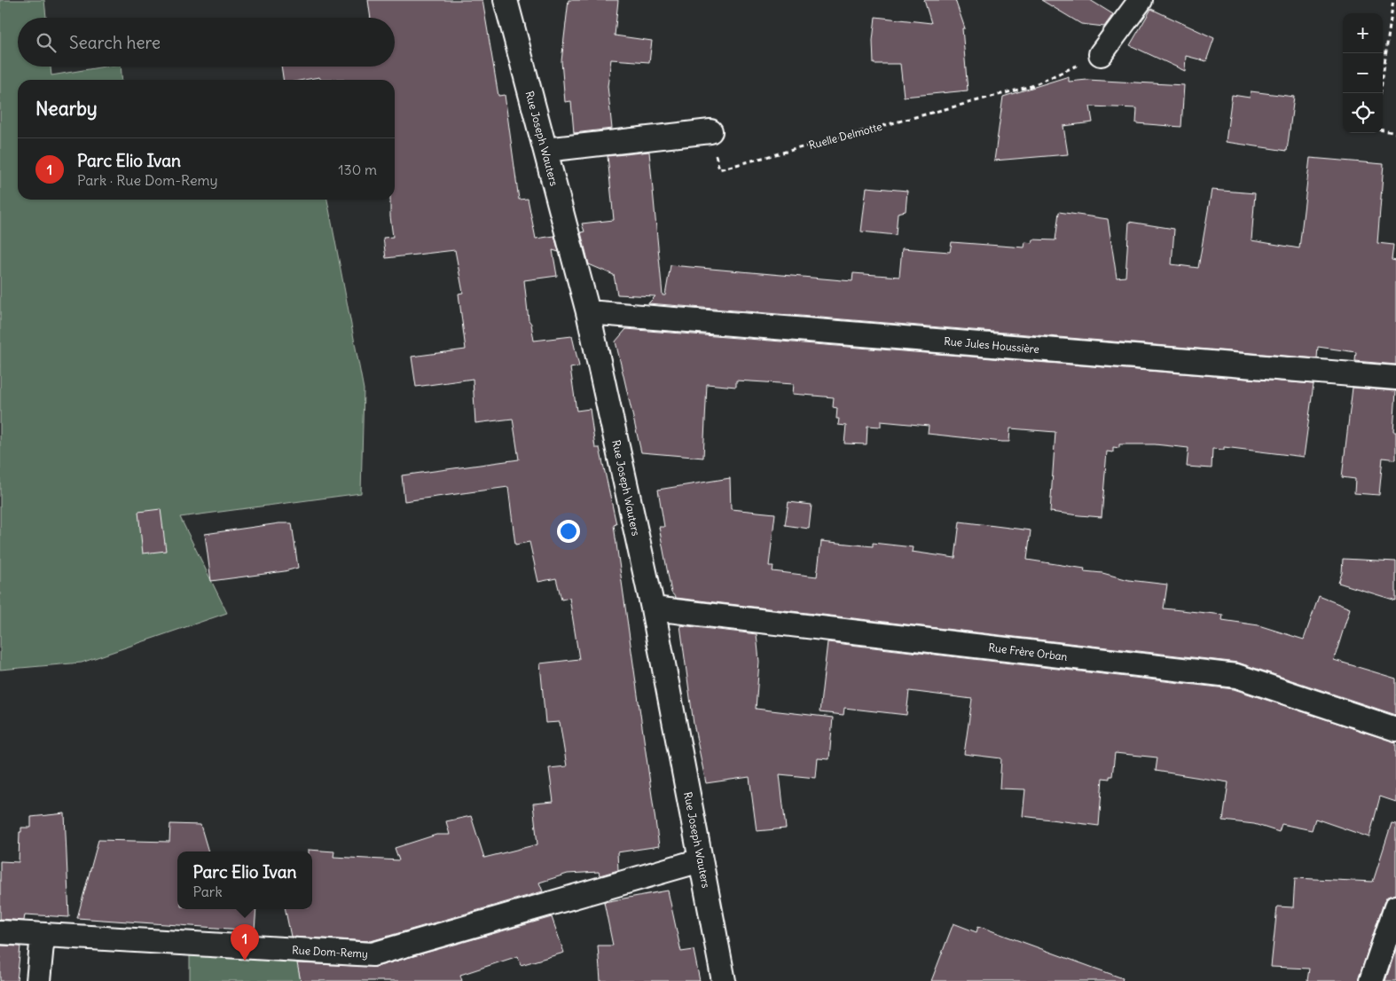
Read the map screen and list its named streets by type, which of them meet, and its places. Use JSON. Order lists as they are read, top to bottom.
{
  "streets": {
    "street": [
      "Rue Joseph Wauters",
      "Rue Jules Houssière",
      "Rue Frère Orban",
      "Rue Dom-Remy"
    ],
    "path": ["Ruelle Delmotte"]
  },
  "crossings": [
    ["Rue Joseph Wauters", "Rue Jules Houssière"],
    ["Rue Joseph Wauters", "Rue Frère Orban"],
    ["Rue Joseph Wauters", "Rue Dom-Remy"]
  ],
  "page": {
    "map_buttons": ["+", "−"],
    "search": "Search here",
    "heading": "Nearby",
    "list": [
      {
        "mark": "1",
        "name": "Parc Elio Ivan",
        "note": "Park · Rue Dom-Remy",
        "value": "130 m"
      }
    ],
    "popup": ["Parc Elio Ivan", "Park"],
    "pins": "1"
  }
}
